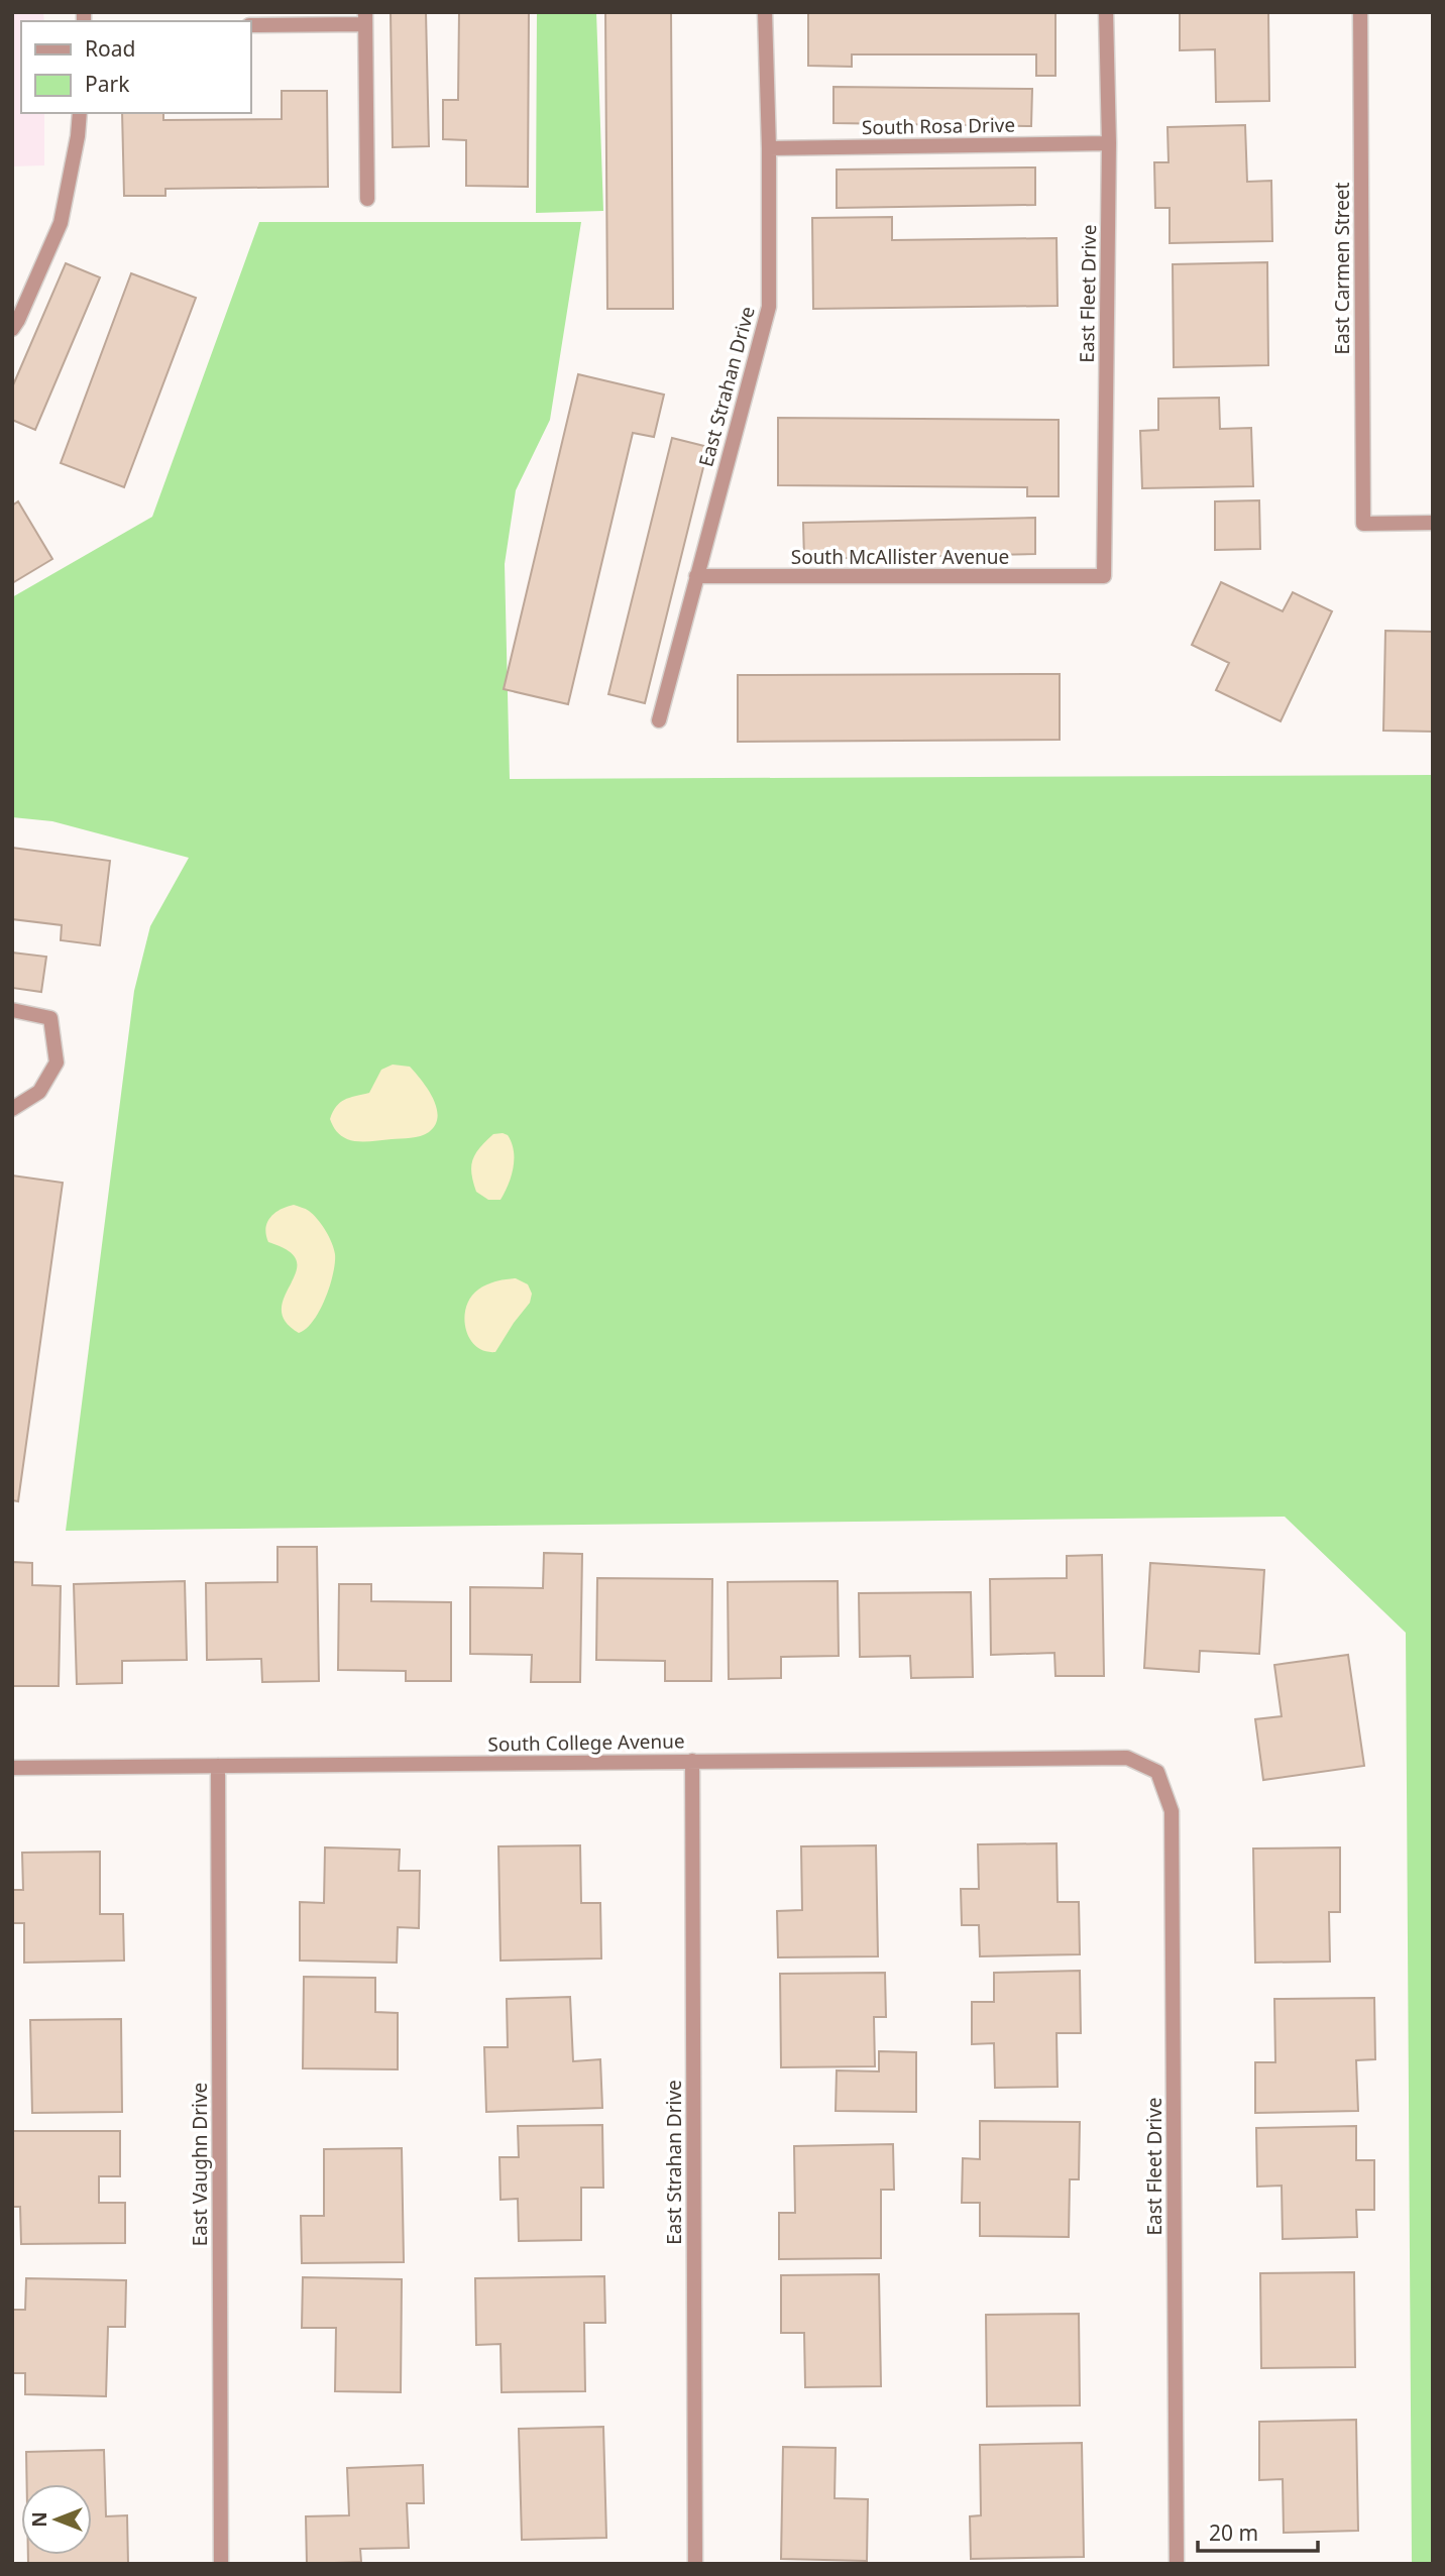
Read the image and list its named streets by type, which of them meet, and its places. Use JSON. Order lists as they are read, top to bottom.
{
  "streets": {
    "street": [
      "South Rosa Drive",
      "East Carmen Street",
      "East Fleet Drive",
      "East Strahan Drive",
      "South McAllister Avenue",
      "South College Avenue",
      "East Vaughn Drive"
    ]
  },
  "crossings": [
    ["South Rosa Drive", "East Fleet Drive"],
    ["South Rosa Drive", "East Strahan Drive"],
    ["East Fleet Drive", "South McAllister Avenue"],
    ["East Fleet Drive", "South College Avenue"],
    ["East Strahan Drive", "South McAllister Avenue"],
    ["East Strahan Drive", "South College Avenue"],
    ["South College Avenue", "East Vaughn Drive"]
  ],
  "legend": ["Road", "Park"],
  "scale_bar": "20 m",
  "north": "left"
}
